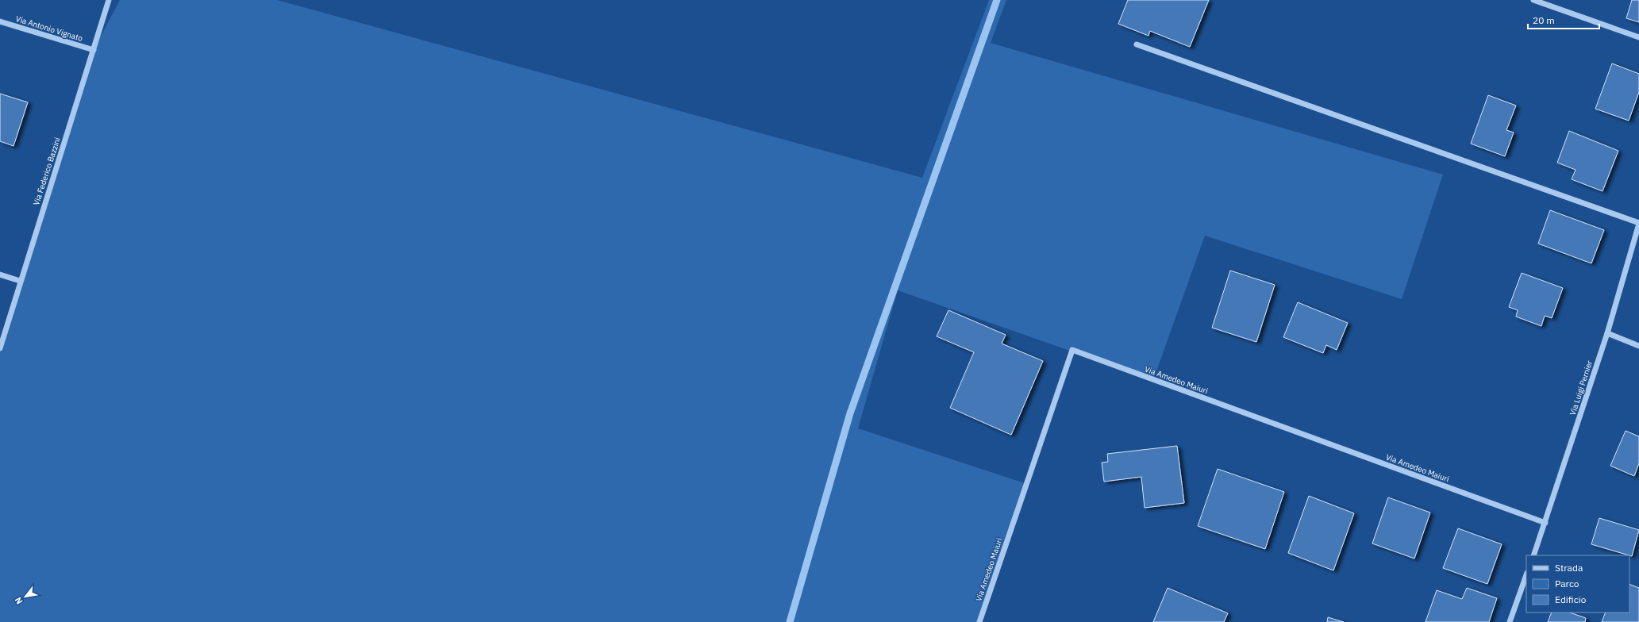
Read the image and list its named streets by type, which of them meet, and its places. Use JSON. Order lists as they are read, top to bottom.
{
  "streets": {
    "street": [
      "Via Antonio Vignato",
      "Via Federico Bazzini",
      "Via Amedeo Maiuri",
      "Via Luigi Pernier"
    ]
  },
  "crossings": [
    ["Via Antonio Vignato", "Via Federico Bazzini"],
    ["Via Amedeo Maiuri", "Via Luigi Pernier"]
  ],
  "legend": ["Strada", "Parco", "Edificio"],
  "scale_bar": "20 m",
  "north": "bottom left"
}
